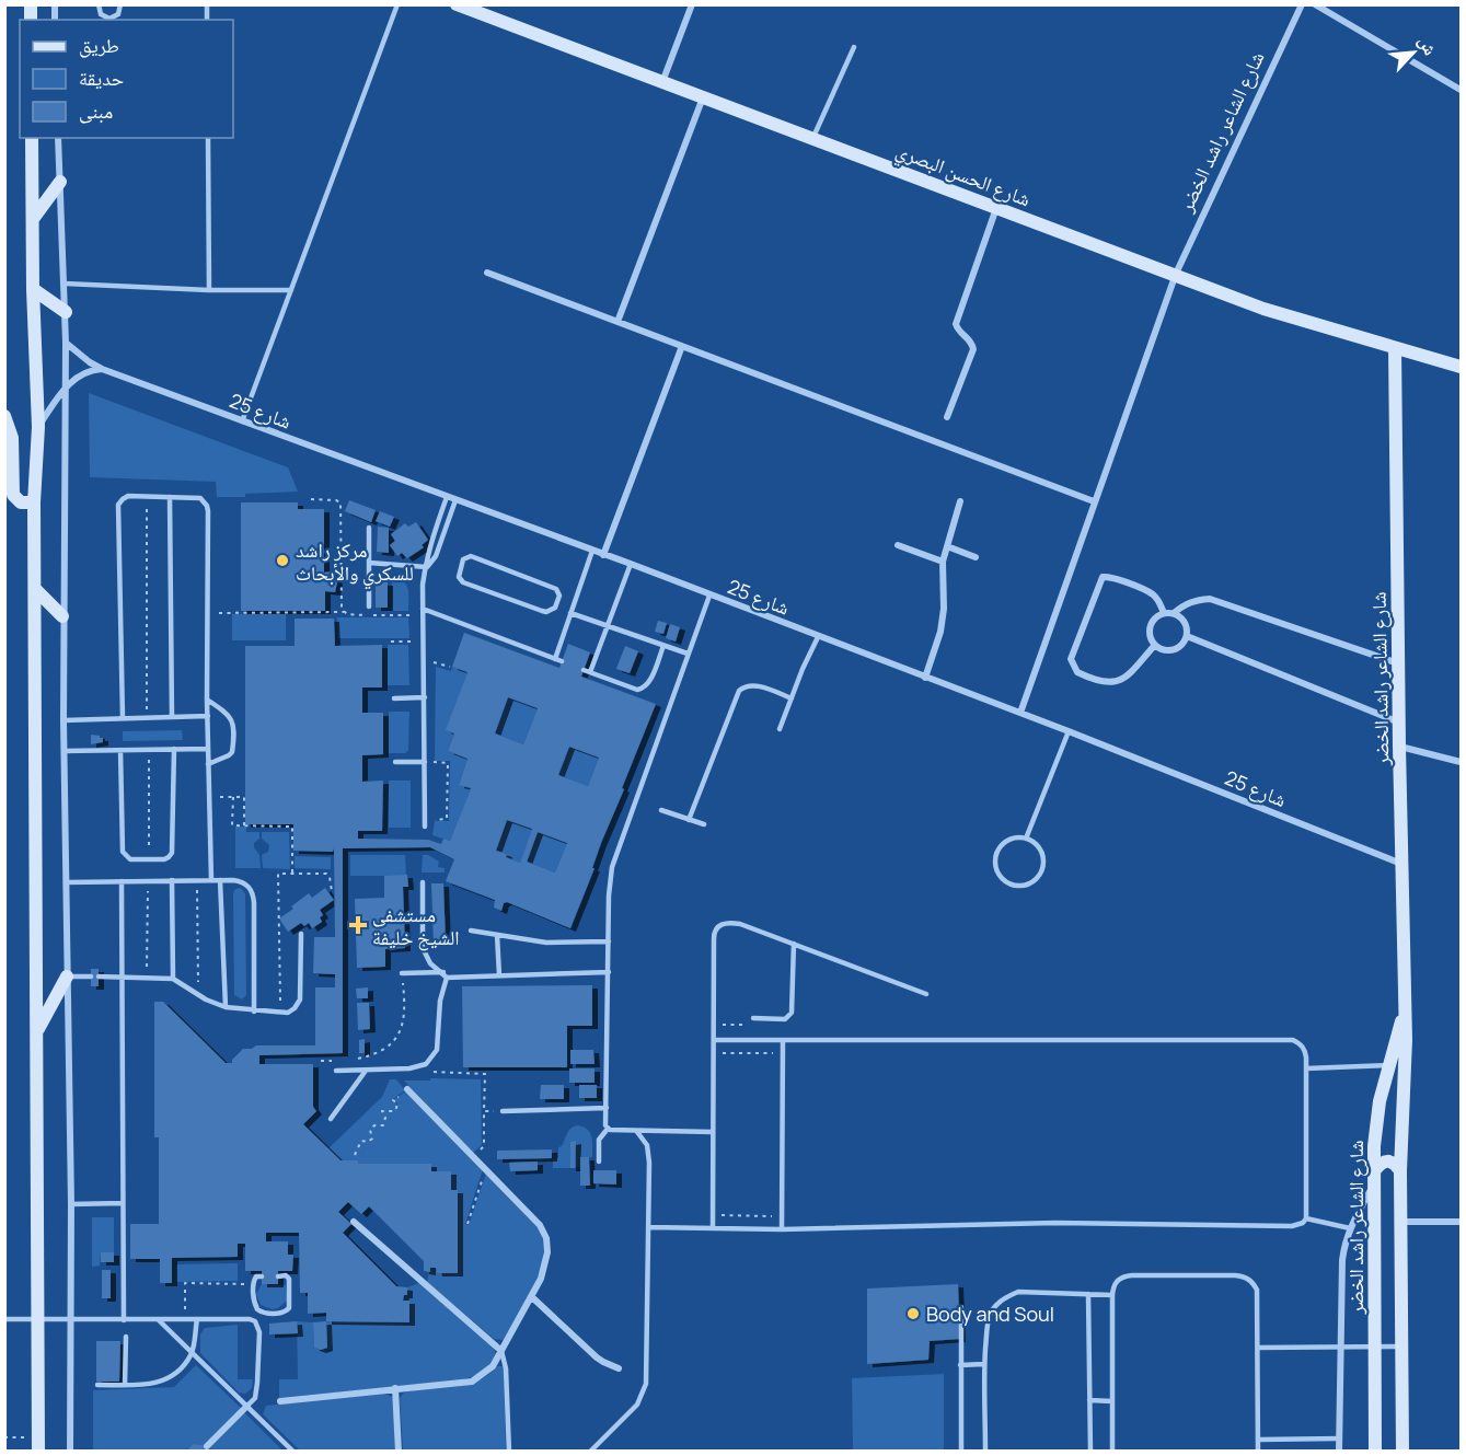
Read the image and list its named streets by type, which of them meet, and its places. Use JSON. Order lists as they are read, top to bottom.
{
  "streets": {
    "street": ["شارع الشاعر راشد الخضر", "شارع الحسن البصري", "شارع 25"]
  },
  "crossings": [
    ["شارع الشاعر راشد الخضر", "شارع الحسن البصري"],
    ["شارع الشاعر راشد الخضر", "شارع 25"]
  ],
  "places": {
    "other": ["مركز راشد للسكري والأبحاث", "Body and Soul"],
    "health": ["مستشفى الشيخ خليفة"]
  },
  "legend": ["طريق", "حديقة", "مبنى"],
  "north": "top right"
}
